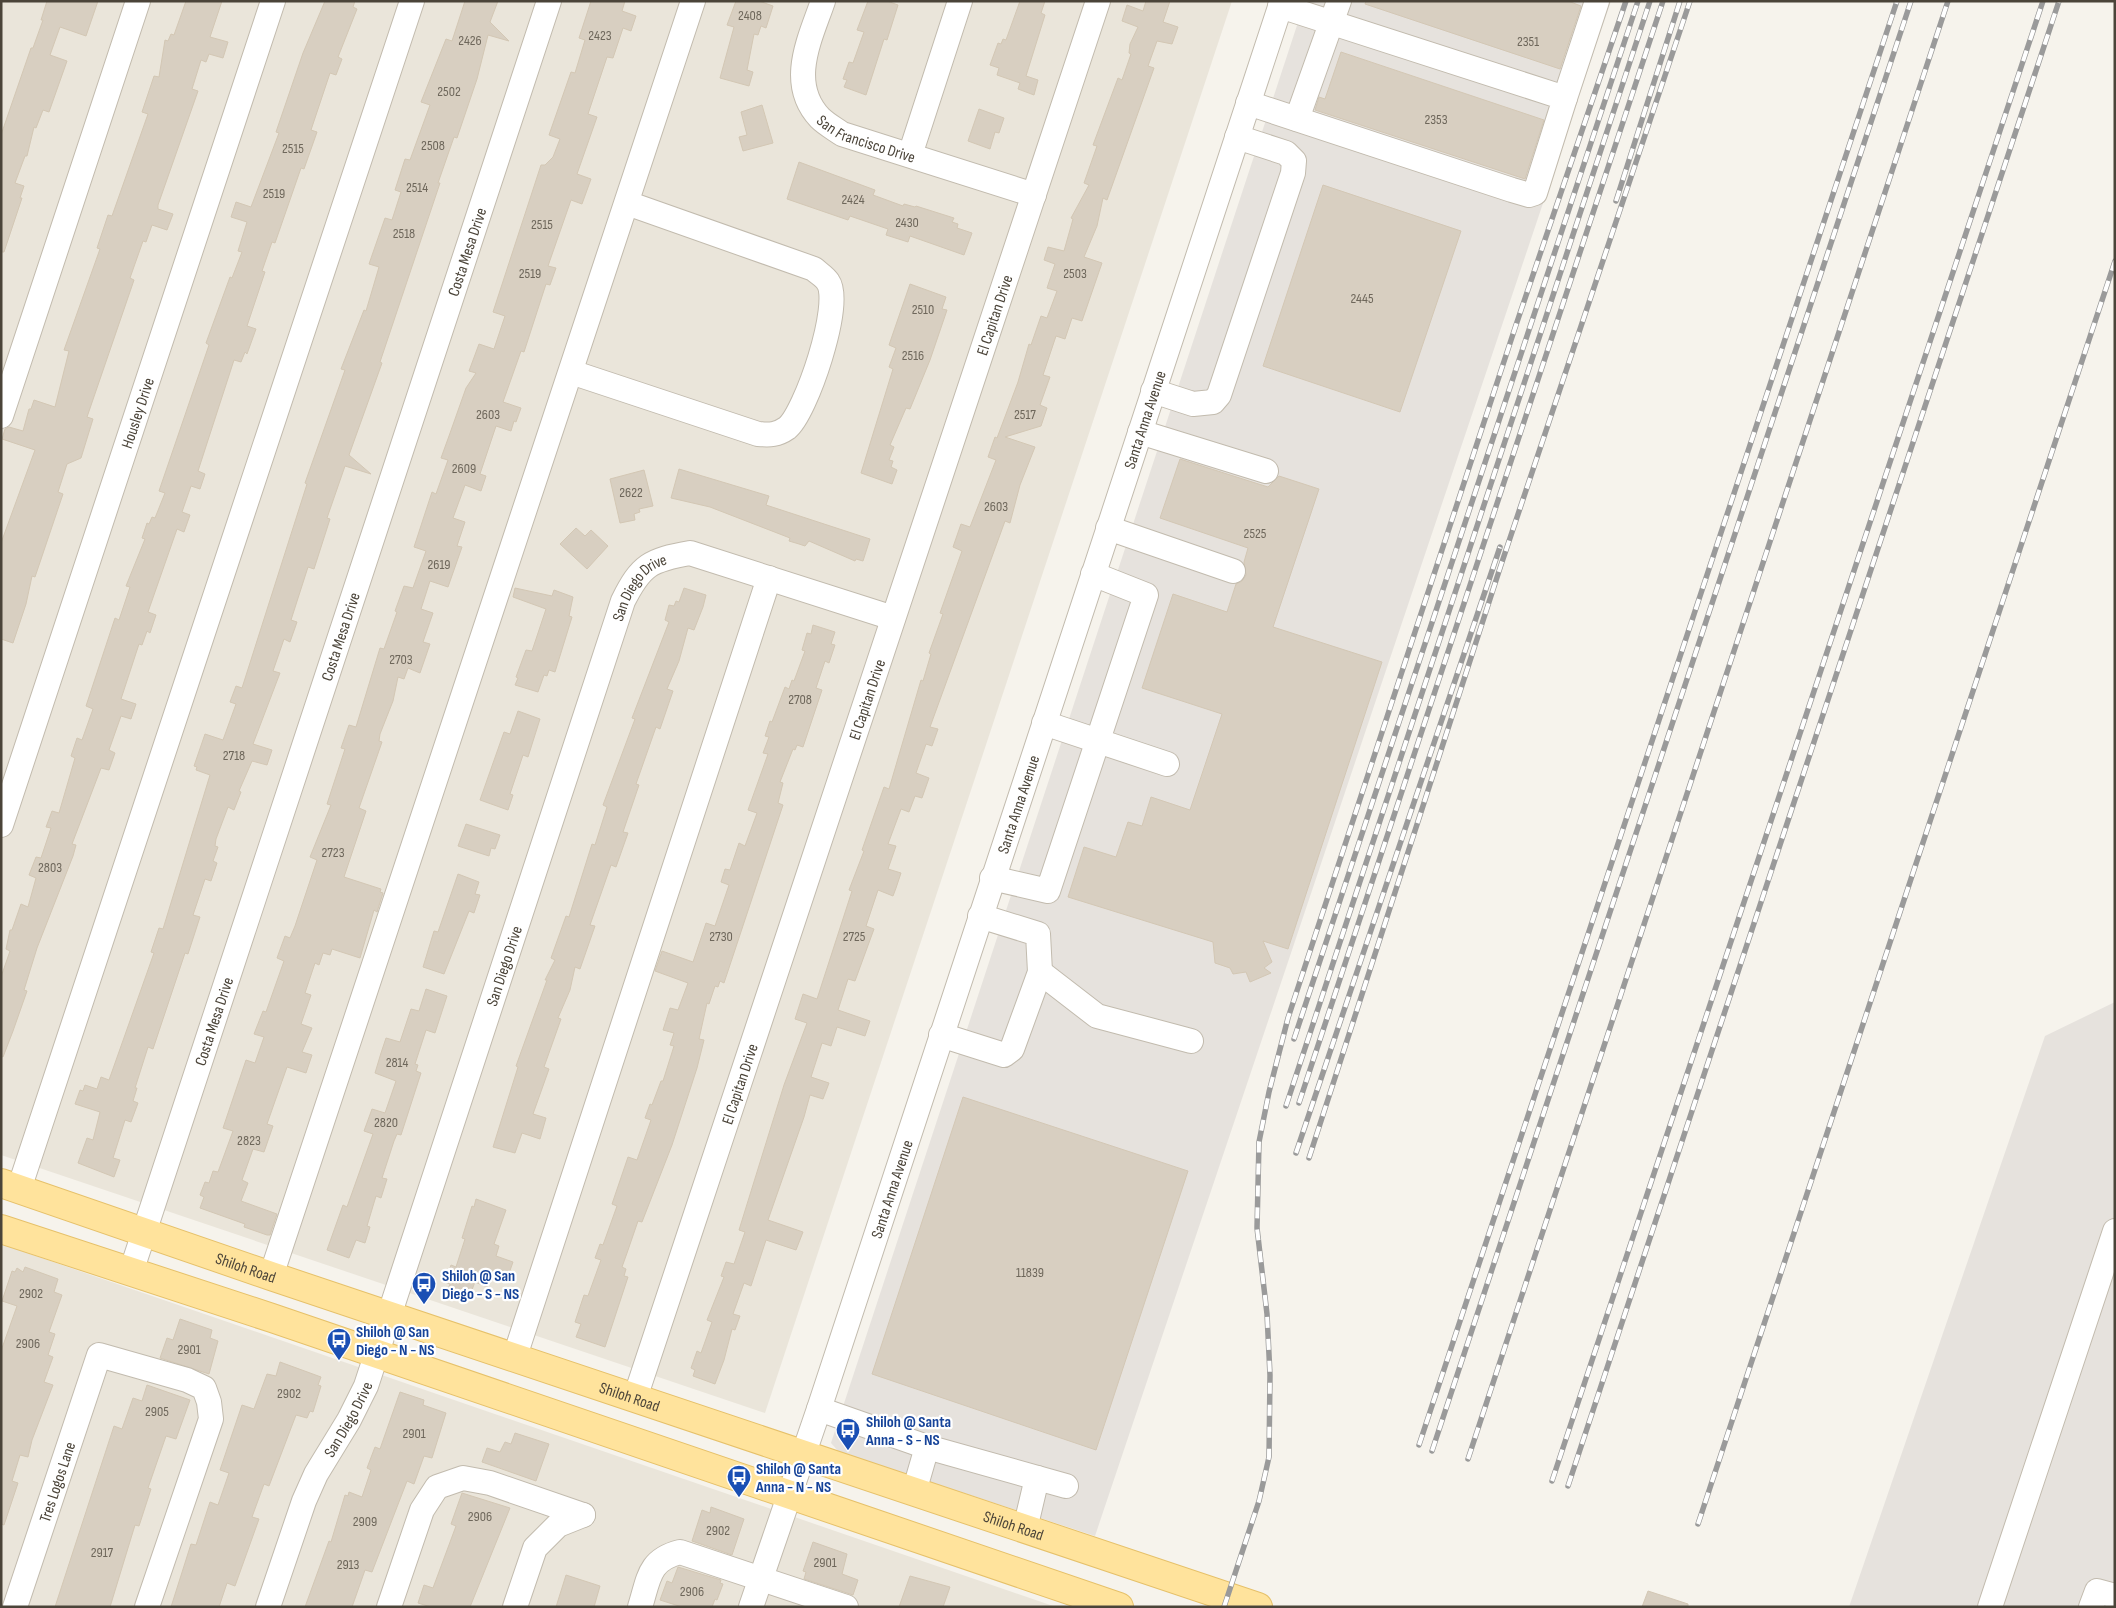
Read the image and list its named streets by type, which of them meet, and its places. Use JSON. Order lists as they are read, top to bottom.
{
  "streets": {
    "main road": ["Shiloh Road"],
    "street": [
      "San Francisco Drive",
      "Costa Mesa Drive",
      "El Capitan Drive",
      "Housley Drive",
      "Santa Anna Avenue",
      "San Diego Drive",
      "Tres Logos Lane"
    ]
  },
  "crossings": [
    ["San Francisco Drive", "El Capitan Drive"],
    ["Costa Mesa Drive", "Shiloh Road"],
    ["El Capitan Drive", "San Diego Drive"],
    ["El Capitan Drive", "Shiloh Road"],
    ["Santa Anna Avenue", "Shiloh Road"],
    ["San Diego Drive", "Shiloh Road"]
  ],
  "places": {
    "bus stop": [
      "Shiloh @ San Diego - S - NS",
      "Shiloh @ San Diego - N - NS",
      "Shiloh @ Santa Anna - S - NS",
      "Shiloh @ Santa Anna - N - NS"
    ]
  },
  "house_numbers": [
    "2408",
    "2423",
    "2426",
    "2351",
    "2502",
    "2353",
    "2508",
    "2515",
    "2514",
    "2519",
    "2424",
    "2430",
    "2515",
    "2518",
    "2519",
    "2503",
    "2445",
    "2510",
    "2516",
    "2603",
    "2517",
    "2609",
    "2622",
    "2603",
    "2525",
    "2619",
    "2703",
    "2708",
    "2718",
    "2723",
    "2803",
    "2730",
    "2725",
    "2814",
    "2820",
    "2823",
    "11839",
    "2902",
    "2906",
    "2901",
    "2902",
    "2905",
    "2901",
    "2906",
    "2909",
    "2902",
    "2917",
    "2901",
    "2913",
    "2906"
  ]
}
